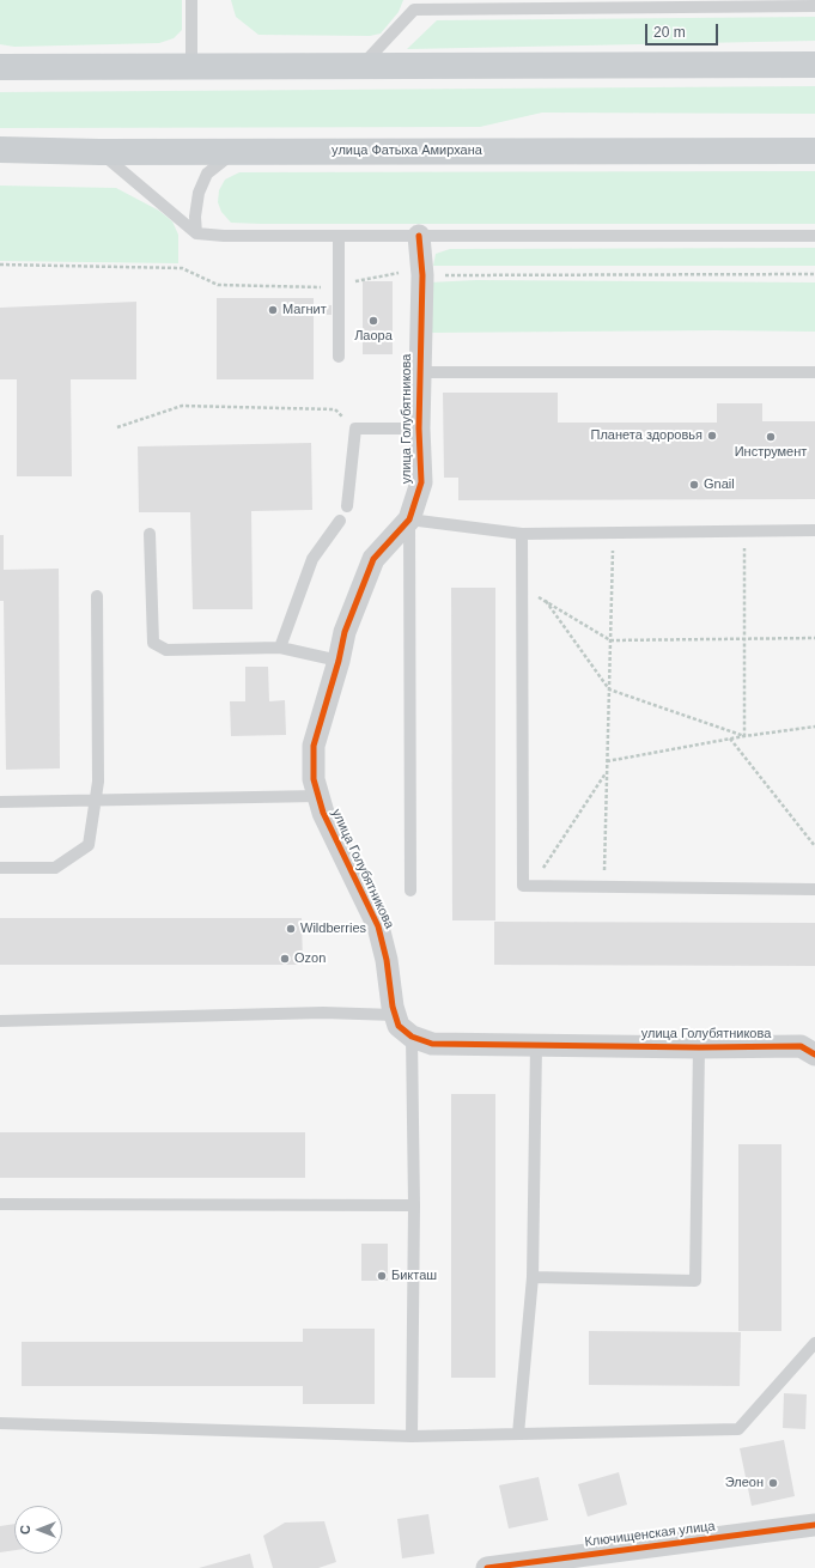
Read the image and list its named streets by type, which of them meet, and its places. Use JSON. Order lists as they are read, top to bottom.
{
  "streets": {
    "main road": ["улица Фатыха Амирхана"],
    "street": ["улица Голубятникова", "Ключищенская улица"]
  },
  "places": [
    "Магнит",
    "Лаора",
    "Планета здоровья",
    "Инструмент",
    "Gnail",
    "Wildberries",
    "Ozon",
    "Бикташ",
    "Элеон"
  ],
  "scale_bar": "20 m",
  "north": "left"
}
